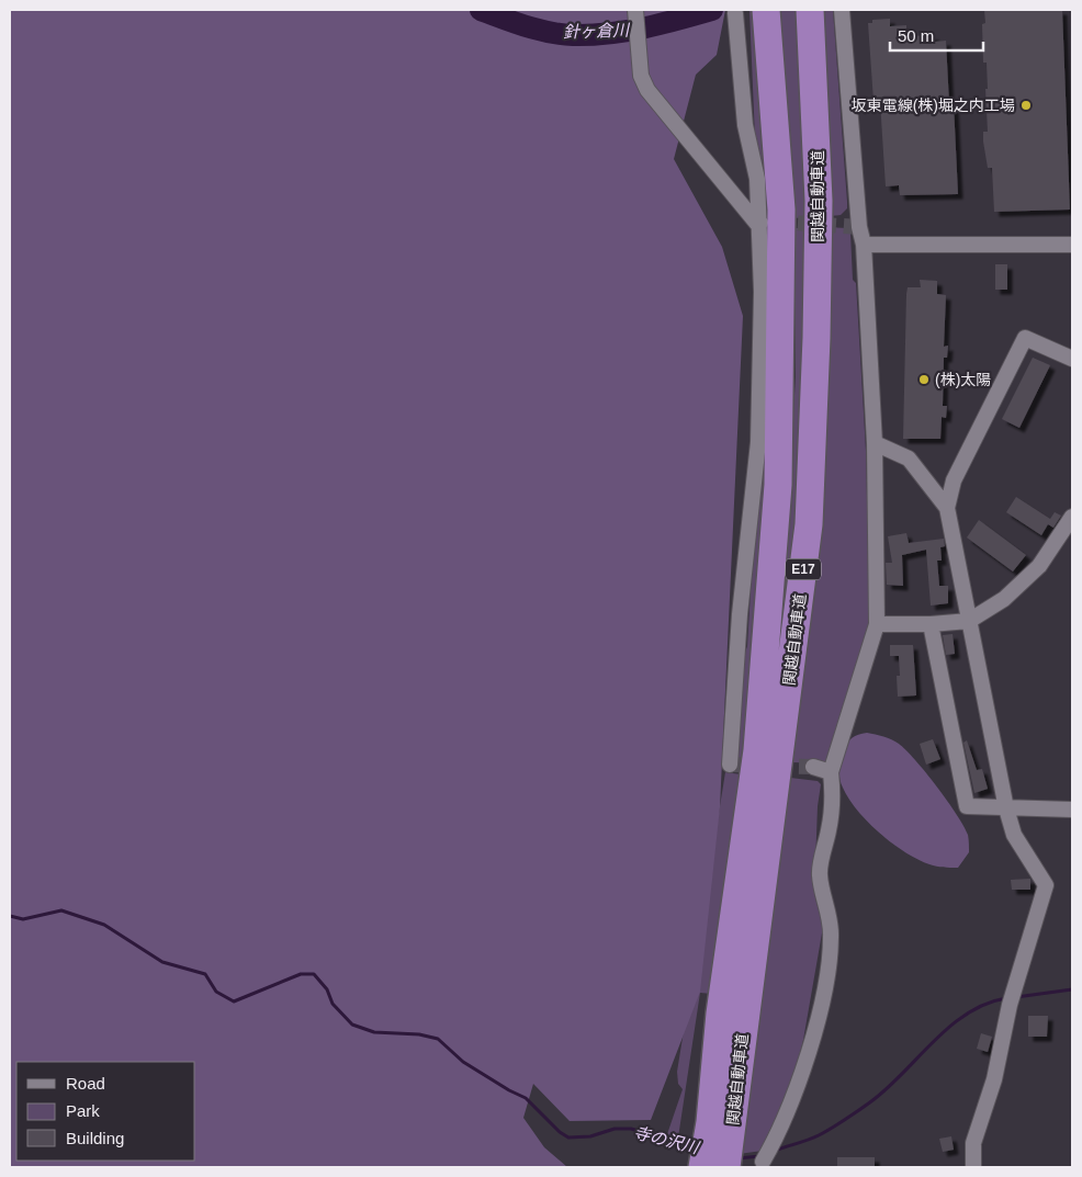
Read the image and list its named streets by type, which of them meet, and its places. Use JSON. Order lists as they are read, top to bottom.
{
  "streets": {
    "highway": ["関越自動車道", "E17"]
  },
  "water": ["針ヶ倉川", "寺の沢川"],
  "places": ["坂東電線(株)堀之内工場", "(株)太陽"],
  "legend": ["Road", "Park", "Building"],
  "scale_bar": "50 m"
}
